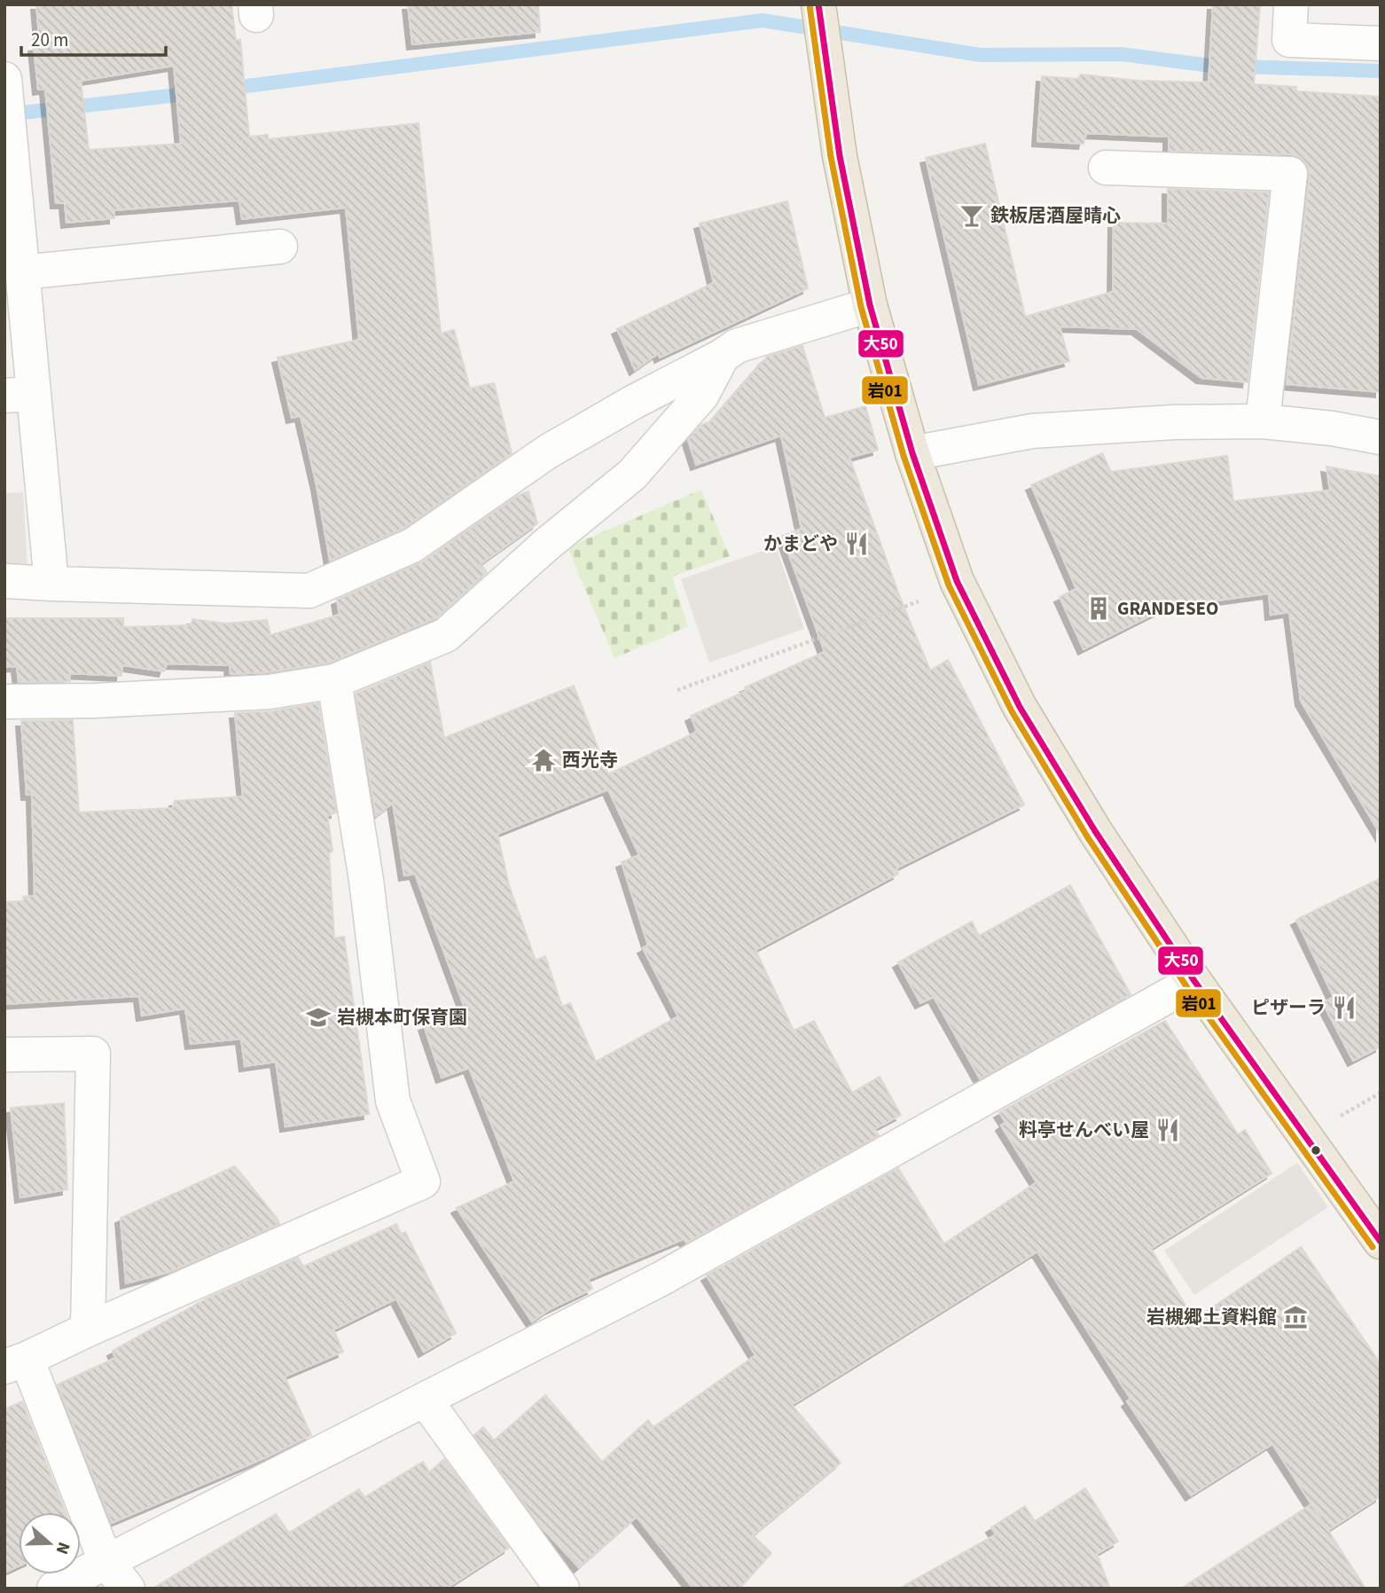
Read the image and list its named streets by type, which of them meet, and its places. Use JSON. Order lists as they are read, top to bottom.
{
  "places": {
    "bar": ["鉄板居酒屋晴心"],
    "restaurant": ["かまどや", "ピザーラ", "料亭せんべい屋"],
    "building": ["GRANDESEO"],
    "temple": ["西光寺"],
    "school or university": ["岩槻本町保育園"],
    "museum": ["岩槻郷土資料館"]
  },
  "lines": ["transit line 大50", "transit line 岩01"],
  "scale_bar": "20 m",
  "north": "right"
}
